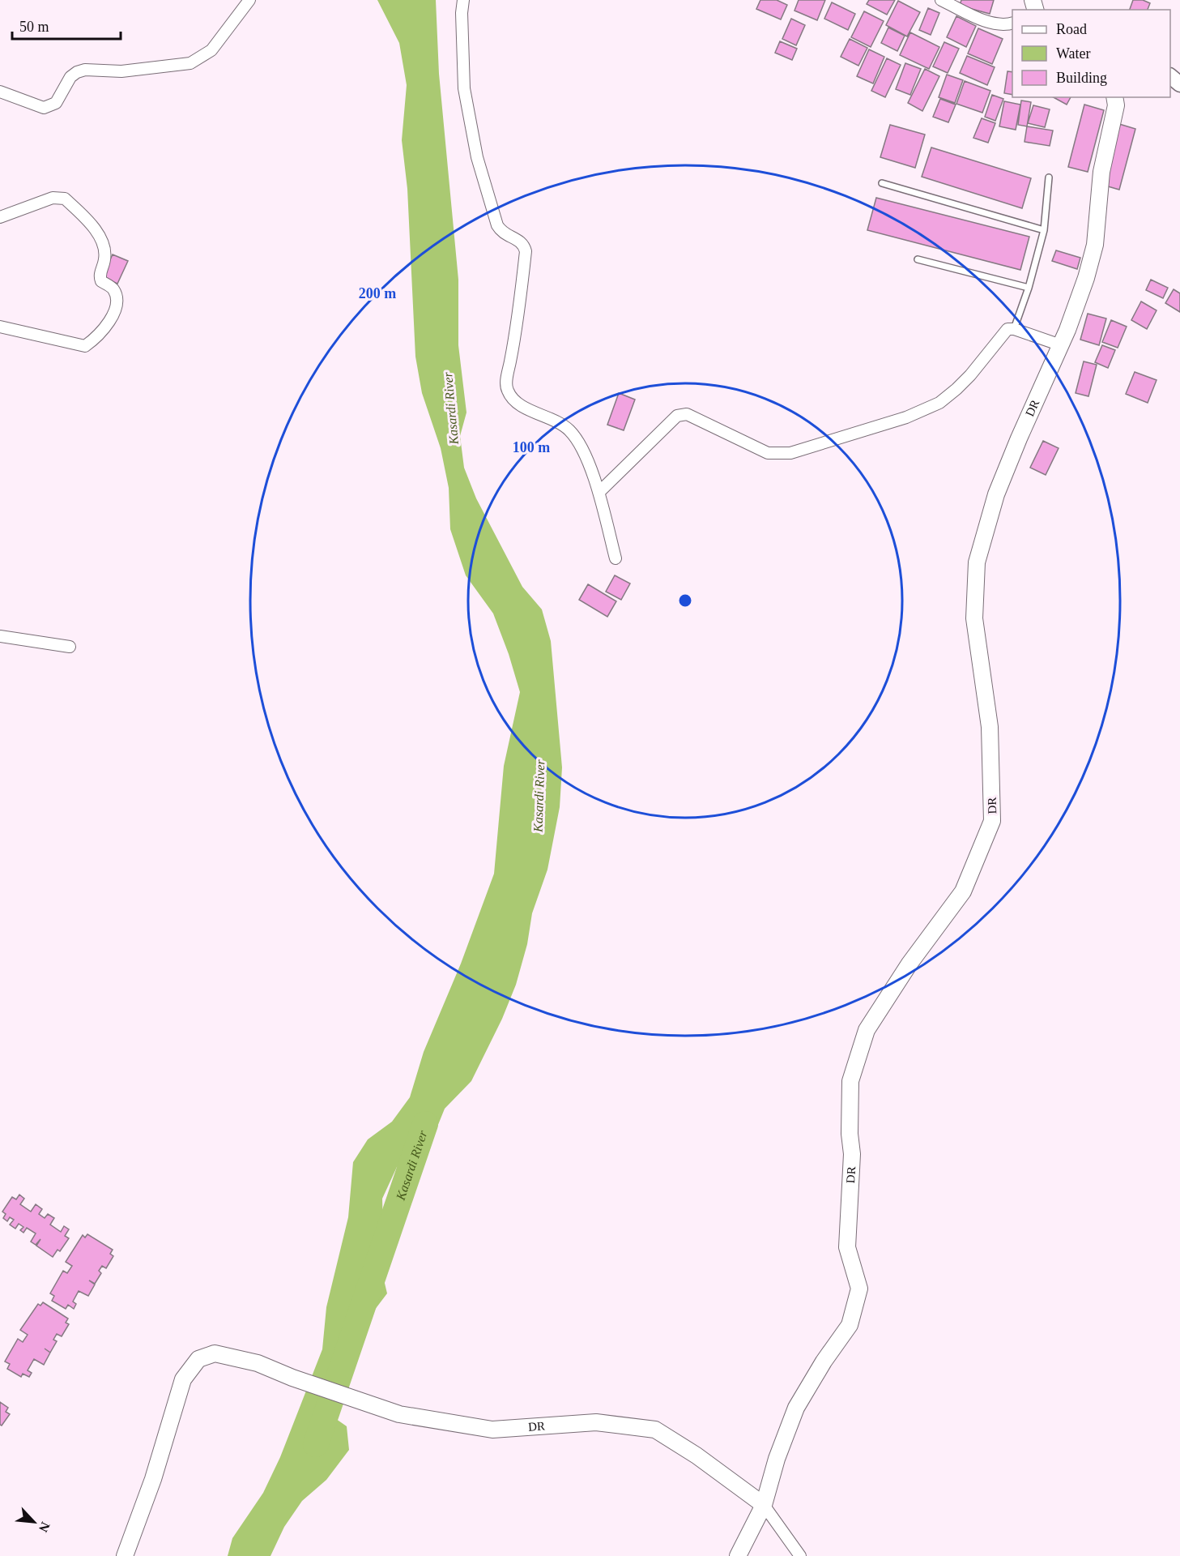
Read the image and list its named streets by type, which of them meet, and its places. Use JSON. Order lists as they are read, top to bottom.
{
  "streets": {
    "main road": ["DR"]
  },
  "water": ["Kasardi River"],
  "legend": ["Road", "Water", "Building"],
  "scale_bar": "50 m",
  "north": "bottom right",
  "rings": ["200 m", "100 m"]
}
